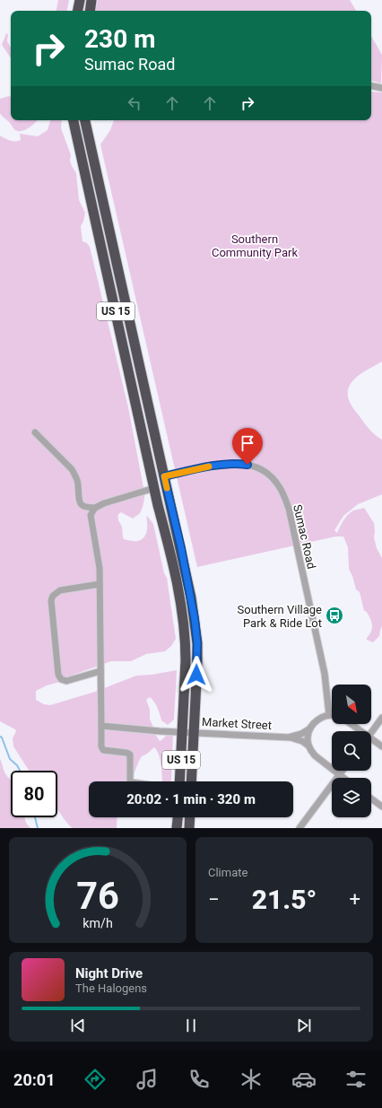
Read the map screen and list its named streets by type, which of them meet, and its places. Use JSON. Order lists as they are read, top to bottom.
{
  "streets": {
    "highway": ["US 15"],
    "street": ["Sumac Road", "Market Street"]
  },
  "crossings": [
    ["US 15", "Sumac Road"],
    ["US 15", "Market Street"],
    ["Sumac Road", "Market Street"]
  ],
  "parks": ["Southern Community Park"],
  "places": {
    "bus stop": ["Southern Village Park & Ride Lot"]
  },
  "north": "bottom right",
  "page": {
    "turn": ["230 m", "Sumac Road"],
    "limit": "80",
    "trip": "20:02 · 1 min · 320 m",
    "tile": "Climate",
    "heat": ["−", "21.5°", "+"],
    "song": ["Night Drive", "The Halogens"],
    "tabs": "20:01",
    "gauge": ["76", "km/h"]
  }
}
